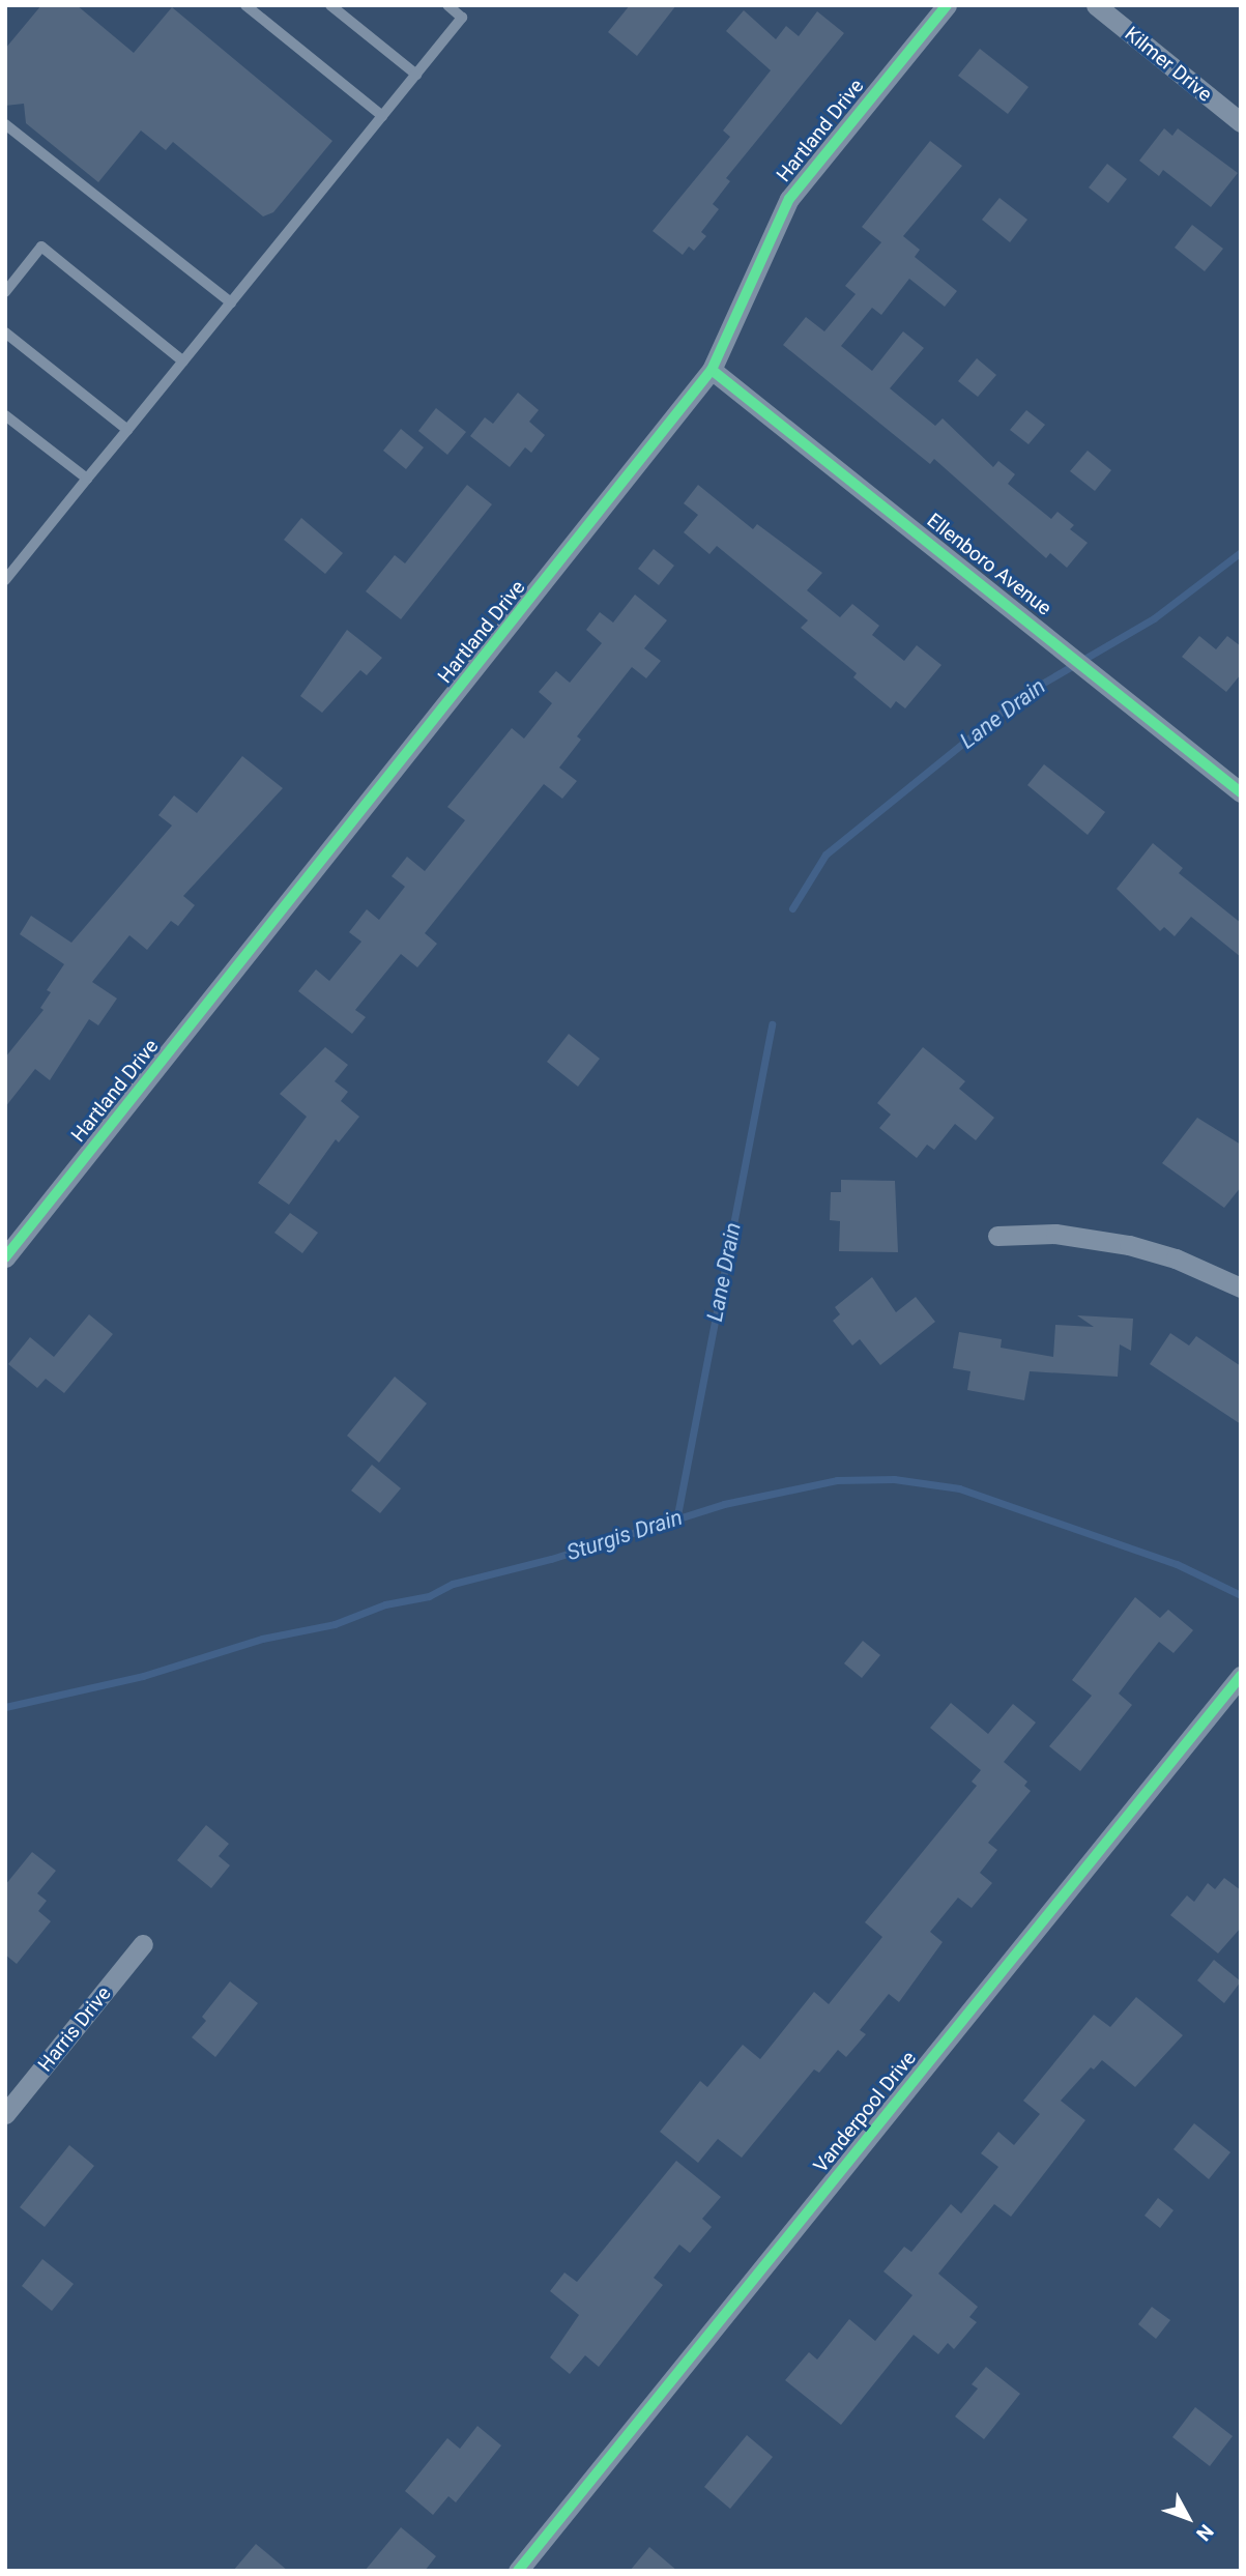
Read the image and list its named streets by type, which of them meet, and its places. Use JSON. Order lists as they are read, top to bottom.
{
  "streets": {
    "street": [
      "Kilmer Drive",
      "Hartland Drive",
      "Ellenboro Avenue",
      "Harris Drive",
      "Vanderpool Drive"
    ]
  },
  "crossings": [
    ["Hartland Drive", "Ellenboro Avenue"]
  ],
  "water": ["Lane Drain", "Sturgis Drain"],
  "north": "bottom right"
}
